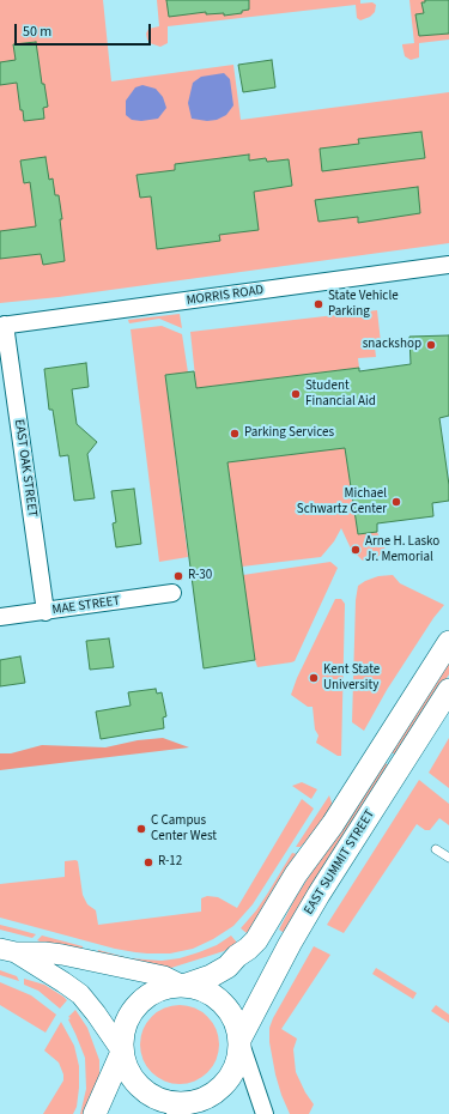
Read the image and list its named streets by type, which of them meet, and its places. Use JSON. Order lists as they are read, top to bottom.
{
  "streets": {
    "main road": ["EAST SUMMIT STREET"],
    "street": ["MORRIS ROAD", "EAST OAK STREET", "MAE STREET"]
  },
  "crossings": [
    ["MORRIS ROAD", "EAST OAK STREET"],
    ["EAST OAK STREET", "MAE STREET"]
  ],
  "places": [
    "State Vehicle Parking",
    "snackshop",
    "Student Financial Aid",
    "Parking Services",
    "Michael Schwartz Center",
    "Arne H. Lasko Jr. Memorial",
    "R-30",
    "Kent State University",
    "C Campus Center West",
    "R-12"
  ],
  "scale_bar": "50 m"
}
